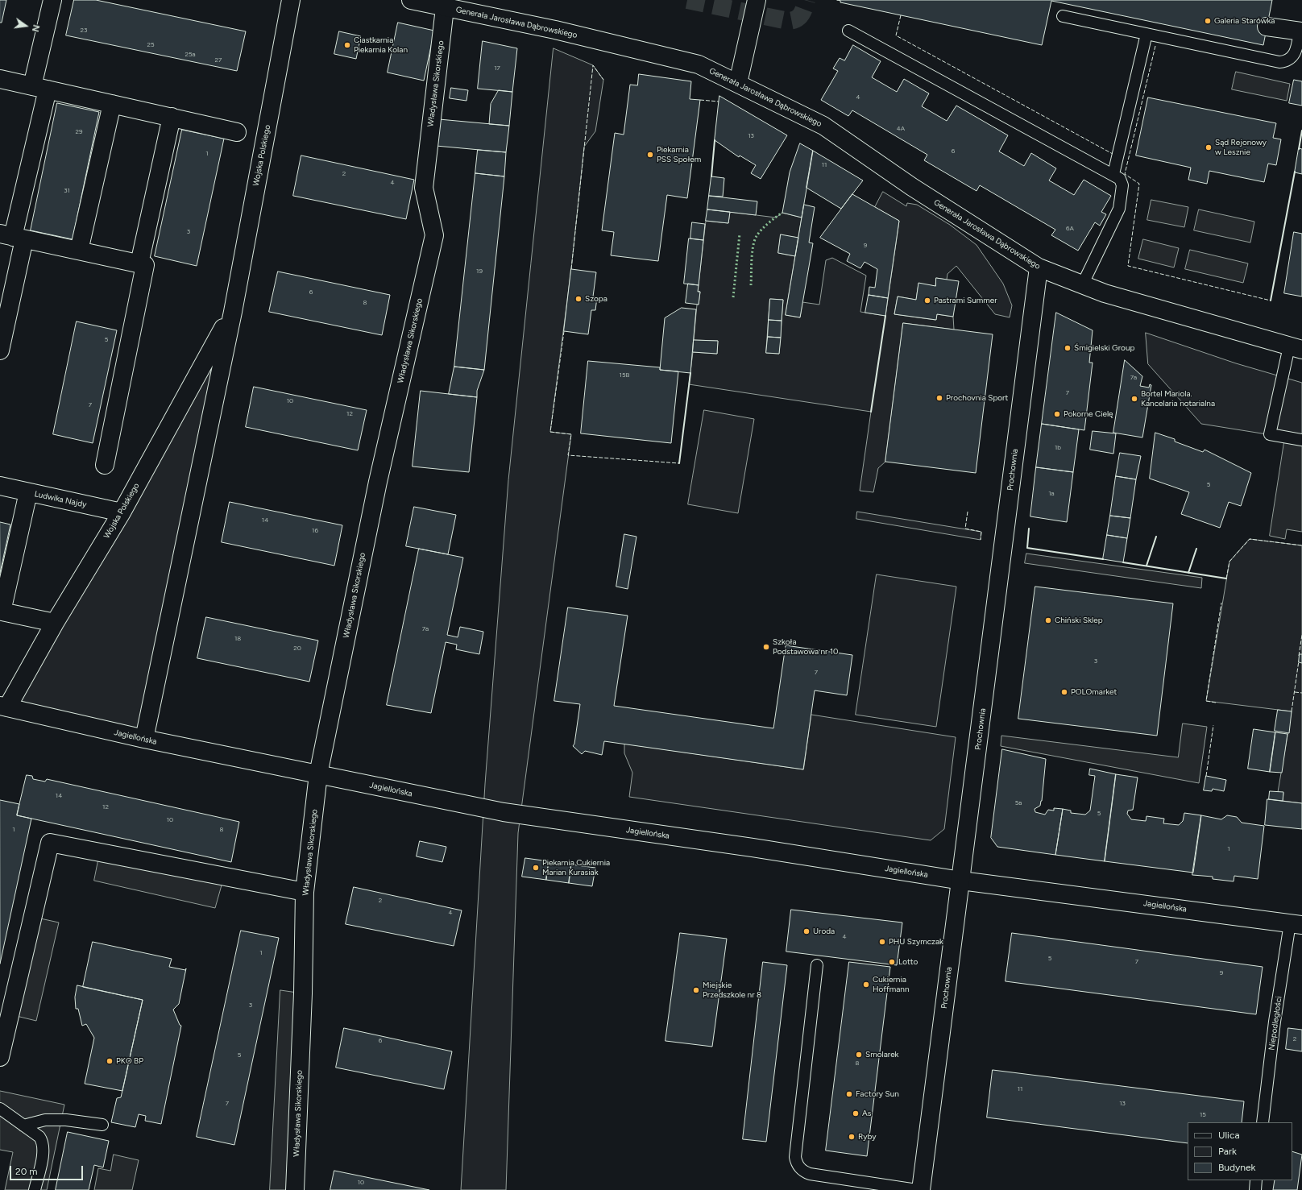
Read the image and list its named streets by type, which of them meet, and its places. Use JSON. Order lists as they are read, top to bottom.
{
  "streets": {
    "street": [
      "Generała Jarosława Dąbrowskiego",
      "Władysława Sikorskiego",
      "Wojska Polskiego",
      "Prochownia",
      "Ludwika Najdy",
      "Jagiellońska"
    ],
    "lane": ["Niepodległości"]
  },
  "crossings": [
    ["Generała Jarosława Dąbrowskiego", "Władysława Sikorskiego"],
    ["Generała Jarosława Dąbrowskiego", "Prochownia"],
    ["Władysława Sikorskiego", "Jagiellońska"],
    ["Wojska Polskiego", "Ludwika Najdy"],
    ["Wojska Polskiego", "Jagiellońska"],
    ["Prochownia", "Jagiellońska"],
    ["Jagiellońska", "Niepodległości"]
  ],
  "places": [
    "Galeria Starówka",
    "Ciastkarnia Piekarnia Kolan",
    "Sąd Rejonowy w Lesznie",
    "Piekarnia PSS Społem",
    "Szopa",
    "Pastrami Summer",
    "Śmigielski Group",
    "Prochovnia Sport",
    "Bortel Mariola. Kancelaria notarialna",
    "Pokorne Cielę",
    "Chiński Sklep",
    "Szkoła Podstawowa nr 10",
    "POLOmarket",
    "Piekarnia Cukiernia Marian Kurasiak",
    "Uroda",
    "PHU Szymczak",
    "Lotto",
    "Cukiernia Hoffmann",
    "Miejskie Przedszkole nr 8",
    "Smolarek",
    "PKO BP",
    "Factory Sun",
    "As",
    "Ryby"
  ],
  "house_numbers": [
    "23",
    "25",
    "25a",
    "27",
    "17",
    "4",
    "4A",
    "29",
    "13",
    "6",
    "1",
    "11",
    "2",
    "4",
    "31",
    "6A",
    "3",
    "9",
    "19",
    "6",
    "8",
    "5",
    "15B",
    "7a",
    "7",
    "10",
    "7",
    "12",
    "1b",
    "5",
    "1a",
    "14",
    "16",
    "7a",
    "18",
    "20",
    "3",
    "7",
    "14",
    "5a",
    "12",
    "5",
    "10",
    "1",
    "8",
    "1",
    "2",
    "4",
    "4",
    "1",
    "5",
    "7",
    "9",
    "3",
    "2",
    "6",
    "5",
    "8",
    "11",
    "7",
    "13",
    "15",
    "10"
  ],
  "legend": ["Ulica", "Park", "Budynek"],
  "scale_bar": "20 m",
  "north": "right"
}
